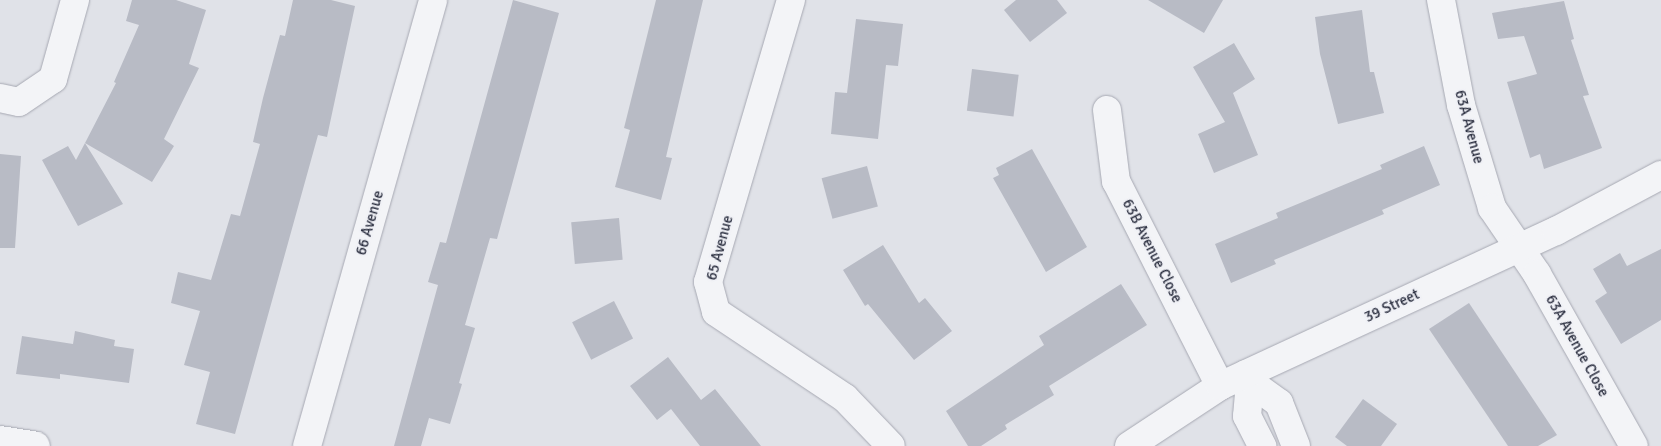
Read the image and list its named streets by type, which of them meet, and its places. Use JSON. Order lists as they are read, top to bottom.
{
  "streets": {
    "street": [
      "63A Avenue",
      "66 Avenue",
      "65 Avenue",
      "63B Avenue Close",
      "39 Street",
      "63A Avenue Close"
    ]
  },
  "crossings": [
    ["63A Avenue", "39 Street"],
    ["63A Avenue", "63A Avenue Close"],
    ["63B Avenue Close", "39 Street"],
    ["39 Street", "63A Avenue Close"]
  ]
}
